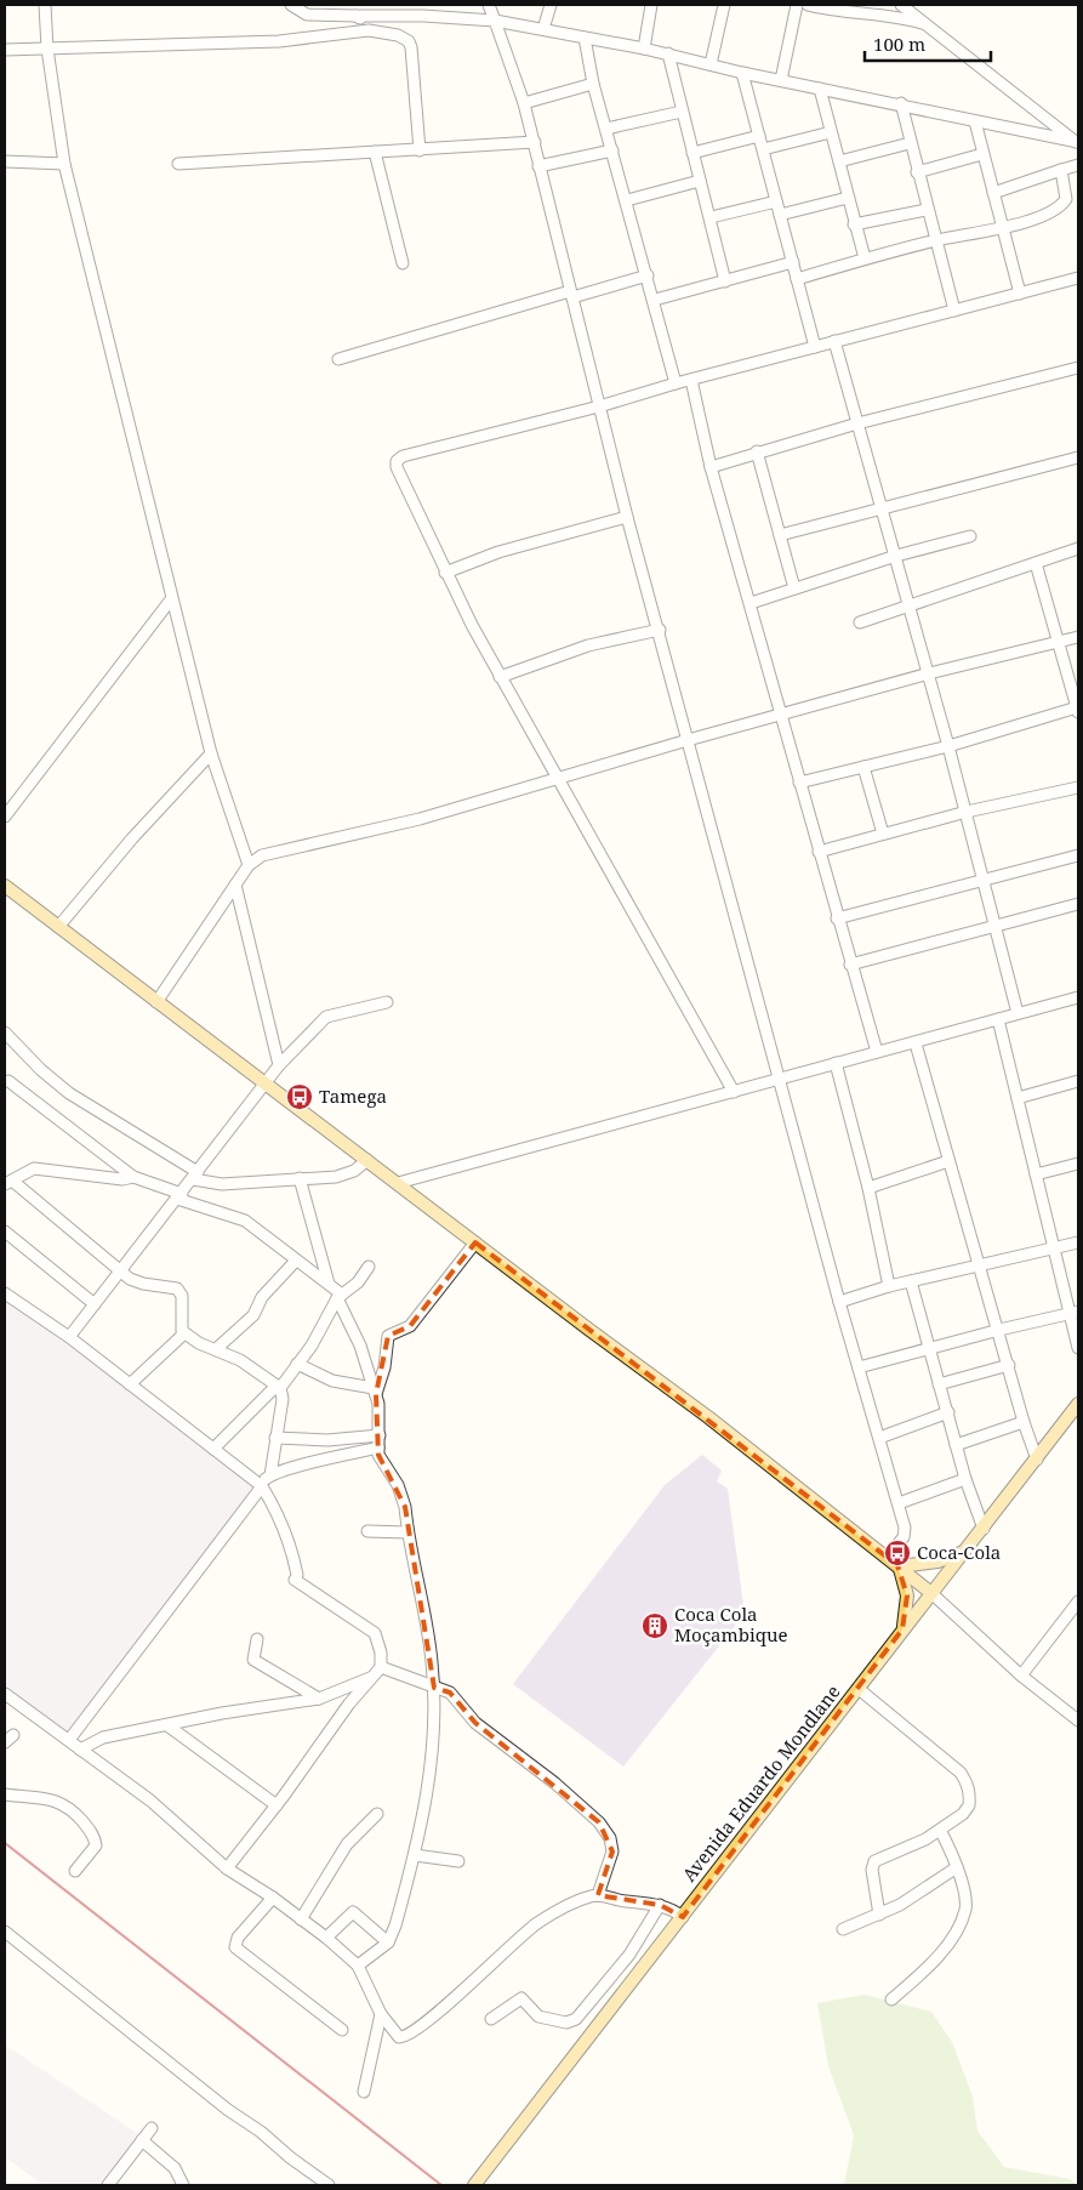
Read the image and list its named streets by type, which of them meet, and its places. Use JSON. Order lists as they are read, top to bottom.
{
  "streets": {
    "main road": ["Avenida Eduardo Mondlane"]
  },
  "places": {
    "bus stop": ["Tamega", "Coca-Cola"],
    "building": ["Coca Cola Moçambique"]
  },
  "scale_bar": "100 m"
}
